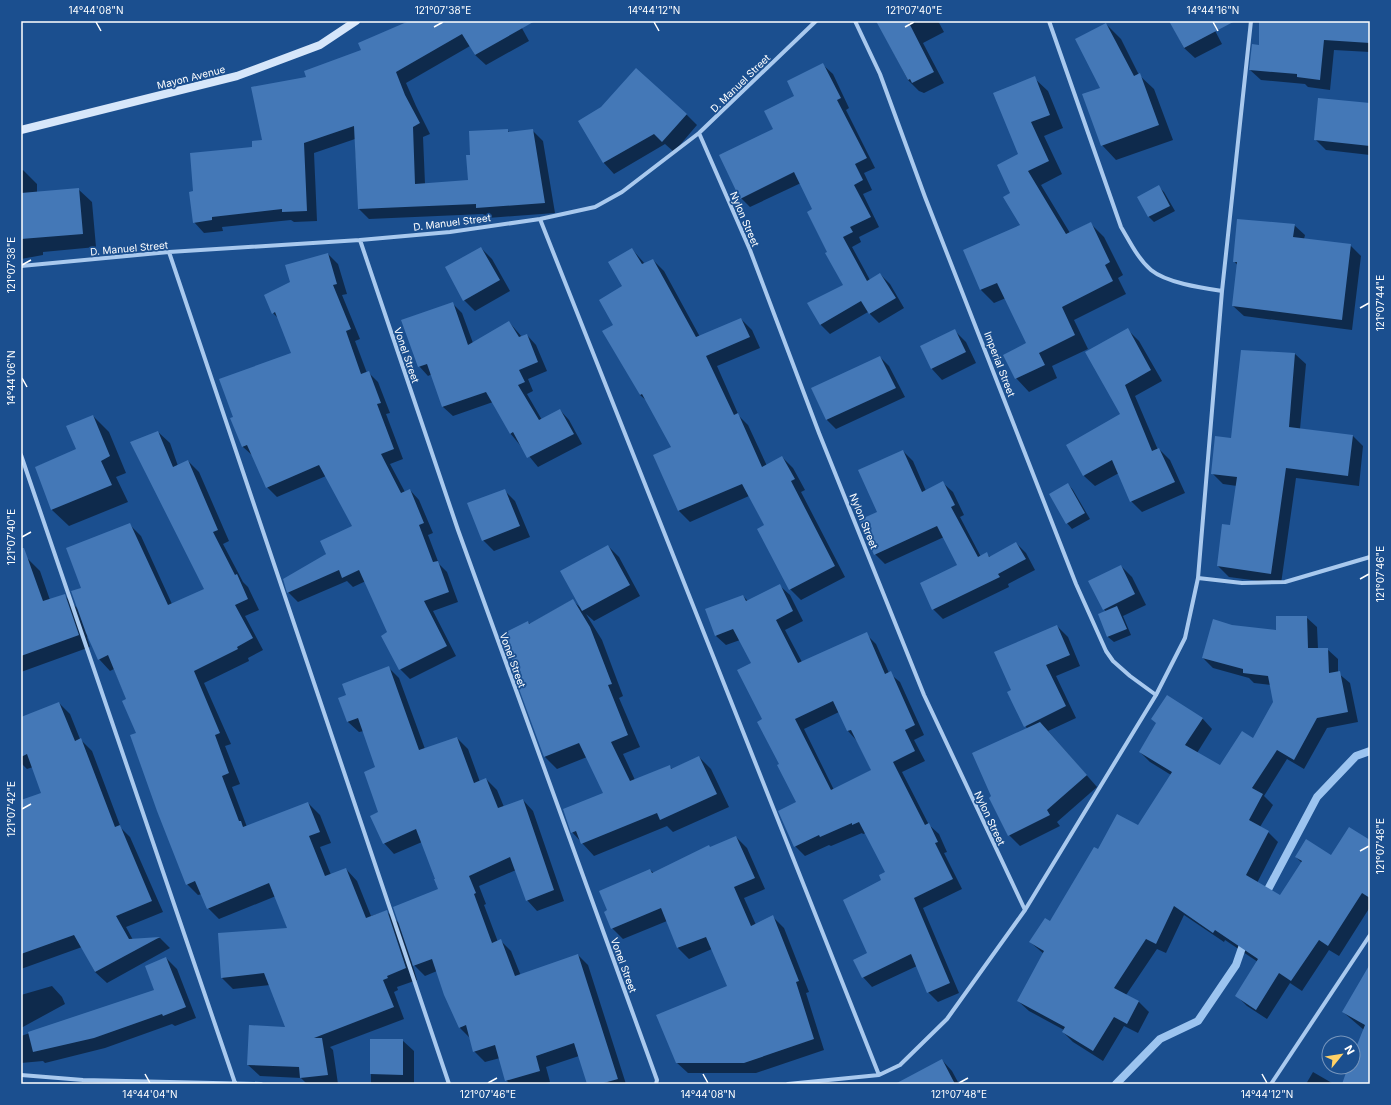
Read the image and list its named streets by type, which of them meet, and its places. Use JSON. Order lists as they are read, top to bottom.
{
  "streets": {
    "main road": ["Mayon Avenue"],
    "street": [
      "D. Manuel Street",
      "Nylon Street",
      "Vonel Street",
      "Imperial Street"
    ]
  },
  "crossings": [
    ["D. Manuel Street", "Nylon Street"],
    ["D. Manuel Street", "Vonel Street"]
  ],
  "north": "top right",
  "coordinates": [
    "14°44'08\"N",
    "121°07'38\"E",
    "14°44'12\"N",
    "121°07'40\"E",
    "14°44'16\"N",
    "121°07'44\"E",
    "14°44'06\"N",
    "121°07'46\"E",
    "121°07'42\"E",
    "121°07'48\"E",
    "14°44'04\"N"
  ]
}
